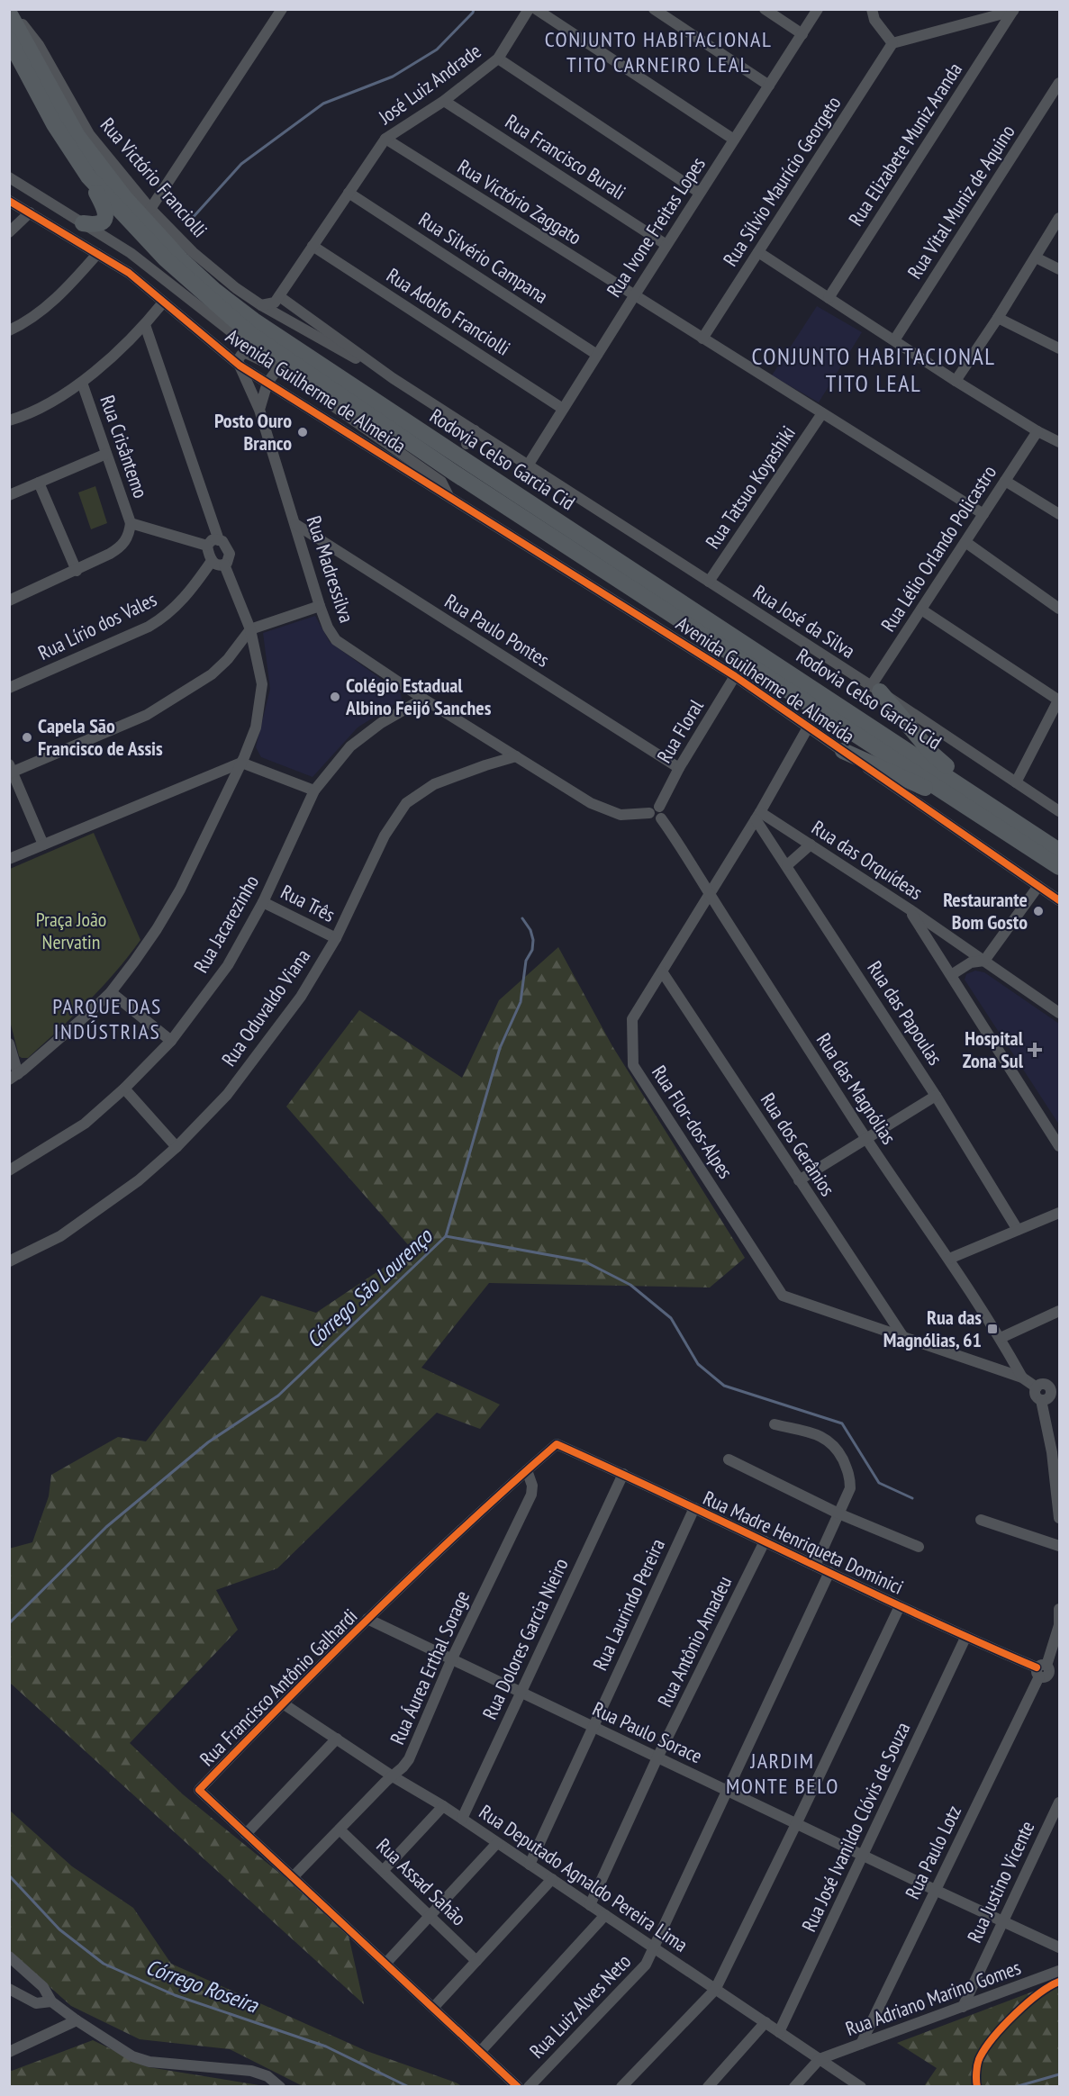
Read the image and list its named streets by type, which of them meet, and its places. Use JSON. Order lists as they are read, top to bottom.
{
  "streets": {
    "highway": ["Rodovia Celso Garcia Cid"],
    "street": [
      "José Luiz Andrade",
      "Rua Elizabete Muniz Aranda",
      "Rua Francisco Burali",
      "Rua Victório Franciolli",
      "Rua Sílvio Maurício Georgeto",
      "Rua Victório Zaggato",
      "Rua Vital Muniz de Aquino",
      "Rua Ivone Freitas Lopes",
      "Rua Silvério Campana",
      "Rua Adolfo Franciolli",
      "Avenida Guilherme de Almeida",
      "Rua Crisântemo",
      "Rua Tatsuo Koyashiki",
      "Rua Lélio Orlando Policastro",
      "Rua Madressilva",
      "Rua José da Silva",
      "Rua Lírio dos Vales",
      "Rua Paulo Pontes",
      "Rua Floral",
      "Rua das Orquídeas",
      "Rua Três",
      "Rua Jacarezinho",
      "Rua Oduvaldo Viana",
      "Rua das Papoulas",
      "Rua das Magnólias",
      "Rua Flor-dos-Alpes",
      "Rua dos Gerânios",
      "Rua Madre Henriqueta Dominici",
      "Rua Laurindo Pereira",
      "Rua Dolores Garcia Nieiro",
      "Rua Antônio Amadeu",
      "Rua Áurea Erthal Sorage",
      "Rua Francisco Antônio Galhardi",
      "Rua Paulo Sorace",
      "Rua José Ivanildo Clóvis de Souza",
      "Rua Paulo Lotz",
      "Rua Deputado Agnaldo Pereira Lima",
      "Rua Assad Sahão",
      "Rua Justino Vicente",
      "Rua Adriano Marino Gomes",
      "Rua Luiz Alves Neto"
    ]
  },
  "crossings": [
    ["José Luiz Andrade", "Rua Francisco Burali"],
    ["José Luiz Andrade", "Rua Victório Franciolli"],
    ["José Luiz Andrade", "Rua Victório Zaggato"],
    ["José Luiz Andrade", "Rua Silvério Campana"],
    ["José Luiz Andrade", "Rua Adolfo Franciolli"],
    ["Rua Francisco Burali", "Rua Ivone Freitas Lopes"],
    ["Rua Victório Franciolli", "Rua Ivone Freitas Lopes"],
    ["Rua Victório Franciolli", "Rodovia Celso Garcia Cid"],
    ["Rua Victório Franciolli", "Rua José da Silva"],
    ["Rua Sílvio Maurício Georgeto", "Rua Victório Zaggato"],
    ["Rua Victório Zaggato", "Rua Ivone Freitas Lopes"],
    ["Rua Victório Zaggato", "Rua Tatsuo Koyashiki"],
    ["Rua Victório Zaggato", "Rua Lélio Orlando Policastro"],
    ["Rua Ivone Freitas Lopes", "Rua Silvério Campana"],
    ["Rua Ivone Freitas Lopes", "Rua Adolfo Franciolli"],
    ["Rua Ivone Freitas Lopes", "Rua José da Silva"],
    ["Avenida Guilherme de Almeida", "Rua Madressilva"],
    ["Avenida Guilherme de Almeida", "Rua Floral"],
    ["Avenida Guilherme de Almeida", "Rua Flor-dos-Alpes"],
    ["Rua Crisântemo", "Rua Lírio dos Vales"],
    ["Rua Tatsuo Koyashiki", "Rua José da Silva"],
    ["Rua Lélio Orlando Policastro", "Rua José da Silva"],
    ["Rua Madressilva", "Rua Paulo Pontes"],
    ["Rua Madressilva", "Rua Floral"],
    ["Rua Madressilva", "Rua Jacarezinho"],
    ["Rua Madressilva", "Rua Oduvaldo Viana"],
    ["Rua Madressilva", "Rua das Magnólias"],
    ["Rua Paulo Pontes", "Rua Floral"],
    ["Rua Floral", "Rua das Magnólias"],
    ["Rua das Orquídeas", "Rua das Papoulas"],
    ["Rua das Orquídeas", "Rua Flor-dos-Alpes"],
    ["Rua Três", "Rua Jacarezinho"],
    ["Rua Três", "Rua Oduvaldo Viana"],
    ["Rua das Papoulas", "Rua Flor-dos-Alpes"],
    ["Rua das Magnólias", "Rua Flor-dos-Alpes"],
    ["Rua Flor-dos-Alpes", "Rua dos Gerânios"],
    ["Rua Madre Henriqueta Dominici", "Rua Laurindo Pereira"],
    ["Rua Madre Henriqueta Dominici", "Rua Dolores Garcia Nieiro"],
    ["Rua Madre Henriqueta Dominici", "Rua Antônio Amadeu"],
    ["Rua Madre Henriqueta Dominici", "Rua Francisco Antônio Galhardi"],
    ["Rua Madre Henriqueta Dominici", "Rua José Ivanildo Clóvis de Souza"],
    ["Rua Madre Henriqueta Dominici", "Rua Paulo Lotz"],
    ["Rua Madre Henriqueta Dominici", "Rua Luiz Alves Neto"],
    ["Rua Laurindo Pereira", "Rua Paulo Sorace"],
    ["Rua Laurindo Pereira", "Rua Deputado Agnaldo Pereira Lima"],
    ["Rua Dolores Garcia Nieiro", "Rua Paulo Sorace"],
    ["Rua Dolores Garcia Nieiro", "Rua Deputado Agnaldo Pereira Lima"],
    ["Rua Antônio Amadeu", "Rua Paulo Sorace"],
    ["Rua Antônio Amadeu", "Rua Deputado Agnaldo Pereira Lima"],
    ["Rua Áurea Erthal Sorage", "Rua Francisco Antônio Galhardi"],
    ["Rua Áurea Erthal Sorage", "Rua Paulo Sorace"],
    ["Rua Áurea Erthal Sorage", "Rua Deputado Agnaldo Pereira Lima"],
    ["Rua Áurea Erthal Sorage", "Rua Assad Sahão"],
    ["Rua Francisco Antônio Galhardi", "Rua Paulo Sorace"],
    ["Rua Francisco Antônio Galhardi", "Rua Deputado Agnaldo Pereira Lima"],
    ["Rua Paulo Sorace", "Rua José Ivanildo Clóvis de Souza"],
    ["Rua Paulo Sorace", "Rua Paulo Lotz"],
    ["Rua Paulo Sorace", "Rua Justino Vicente"],
    ["Rua Paulo Sorace", "Rua Luiz Alves Neto"],
    ["Rua José Ivanildo Clóvis de Souza", "Rua Deputado Agnaldo Pereira Lima"],
    ["Rua Paulo Lotz", "Rua Adriano Marino Gomes"],
    ["Rua Deputado Agnaldo Pereira Lima", "Rua Adriano Marino Gomes"],
    ["Rua Deputado Agnaldo Pereira Lima", "Rua Luiz Alves Neto"],
    ["Rua Justino Vicente", "Rua Adriano Marino Gomes"]
  ],
  "districts": [
    "CONJUNTO HABITACIONAL TITO CARNEIRO LEAL",
    "CONJUNTO HABITACIONAL TITO LEAL",
    "PARQUE DAS INDÚSTRIAS",
    "JARDIM MONTE BELO"
  ],
  "water": ["Córrego São Lourenço", "Córrego Roseira"],
  "parks": ["Praça João Nervatin"],
  "places": {
    "other": [
      "Posto Ouro Branco",
      "Colégio Estadual Albino Feijó Sanches",
      "Capela São Francisco de Assis",
      "Restaurante Bom Gosto"
    ],
    "health": ["Hospital Zona Sul"],
    "transit": ["Rua das Magnólias, 61"]
  }
}
